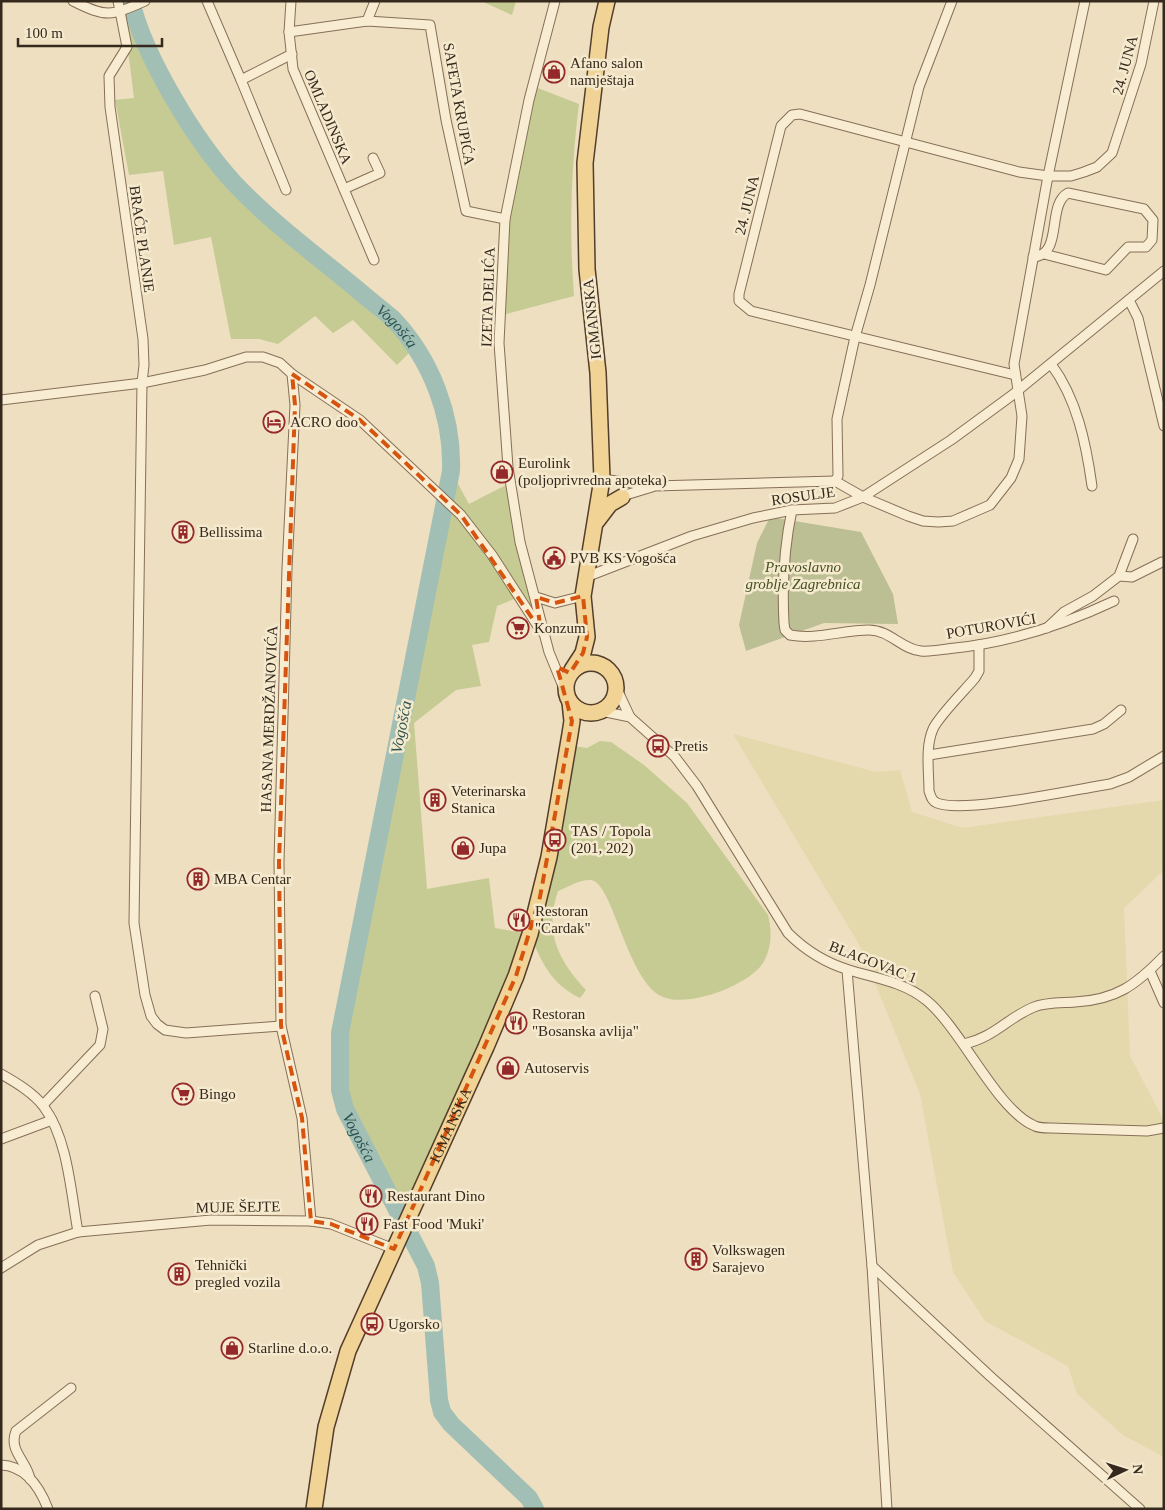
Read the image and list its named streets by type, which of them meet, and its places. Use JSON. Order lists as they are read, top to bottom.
{
  "streets": {
    "main road": ["IGMANSKA"],
    "street": [
      "24. JUNA",
      "SAFETA KRUPIĆA",
      "OMLADINSKA",
      "BRAĆE PLANJE",
      "IZETA DELIĆA",
      "ROSULJE",
      "POTUROVIĆI",
      "HASANA MERDŽANOVIĆA",
      "BLAGOVAC 1",
      "MUJE ŠEJTE"
    ]
  },
  "crossings": [
    ["SAFETA KRUPIĆA", "OMLADINSKA"],
    ["SAFETA KRUPIĆA", "IZETA DELIĆA"],
    ["BRAĆE PLANJE", "HASANA MERDŽANOVIĆA"],
    ["IZETA DELIĆA", "IGMANSKA"],
    ["IZETA DELIĆA", "BLAGOVAC 1"],
    ["IGMANSKA", "ROSULJE"],
    ["IGMANSKA", "BLAGOVAC 1"],
    ["IGMANSKA", "MUJE ŠEJTE"],
    ["ROSULJE", "POTUROVIĆI"],
    ["HASANA MERDŽANOVIĆA", "MUJE ŠEJTE"]
  ],
  "water": ["Vogošća"],
  "parks": ["Pravoslavno groblje Zagrebnica"],
  "places": {
    "shop": [
      "Afano salon namještaja",
      "Eurolink (poljoprivredna apoteka)",
      "Jupa",
      "Autoservis",
      "Starline d.o.o."
    ],
    "hotel": ["ACRO doo"],
    "building": [
      "Bellissima",
      "Veterinarska Stanica",
      "MBA Centar",
      "Volkswagen Sarajevo",
      "Tehnički pregled vozila"
    ],
    "public building": ["PVB KS Vogošća"],
    "supermarket": ["Konzum", "Bingo"],
    "bus stop": ["Pretis", "TAS / Topola (201, 202)", "Ugorsko"],
    "restaurant": [
      "Restoran \"Cardak\"",
      "Restoran \"Bosanska avlija\"",
      "Restaurant Dino",
      "Fast Food 'Muki'"
    ]
  },
  "scale_bar": "100 m",
  "north": "right"
}
